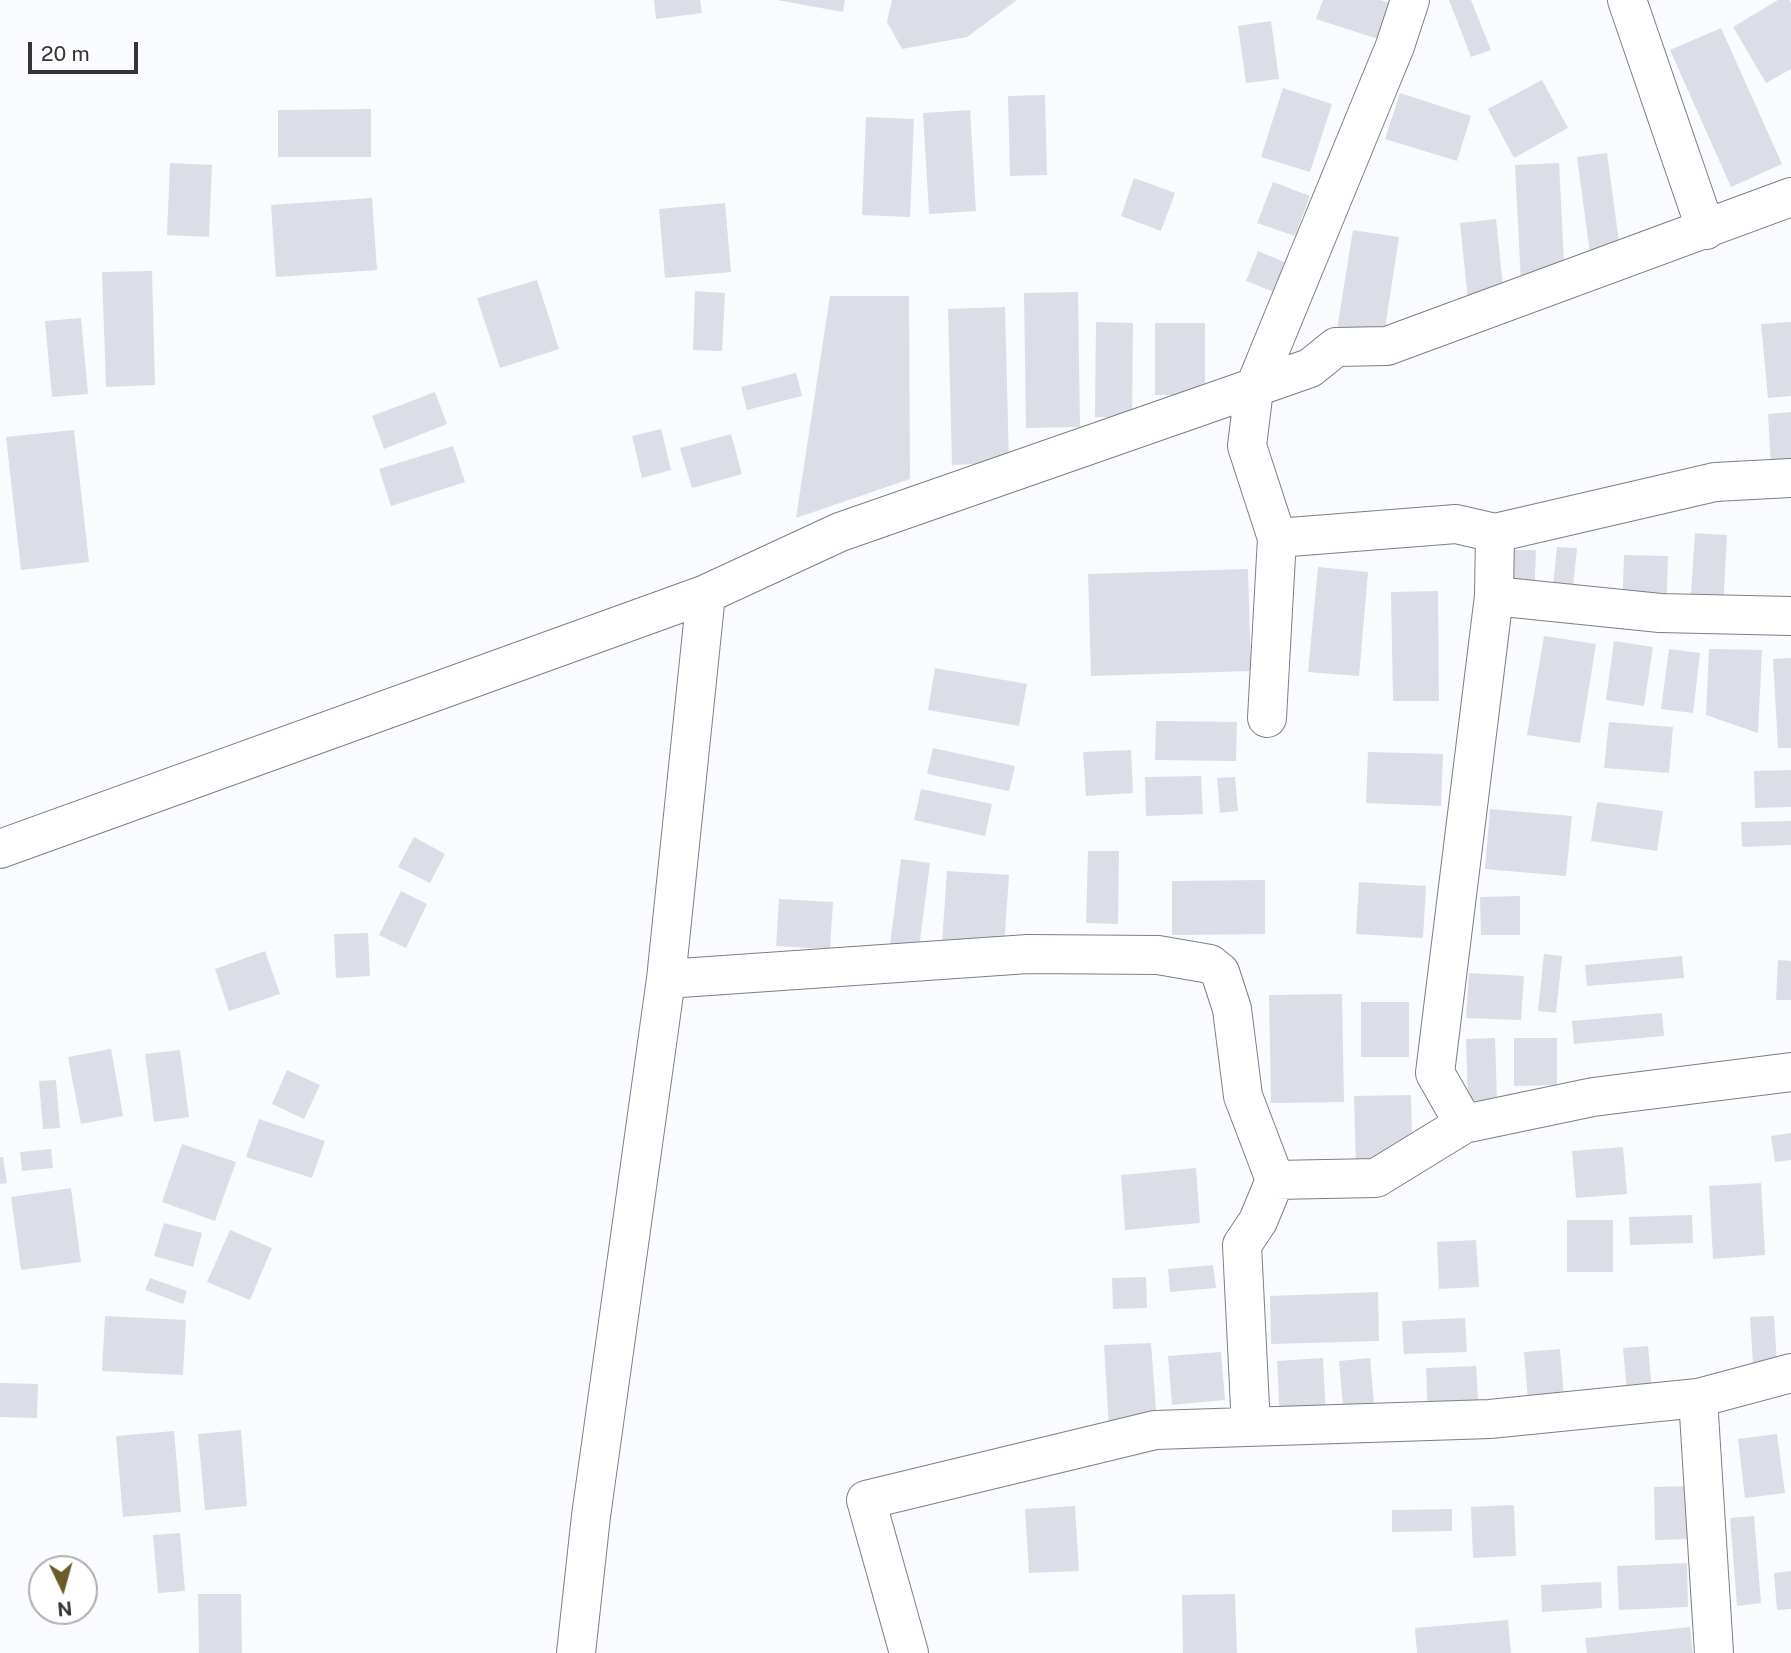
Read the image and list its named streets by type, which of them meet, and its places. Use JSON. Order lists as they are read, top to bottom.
{
  "scale_bar": "20 m",
  "north": "bottom"
}
